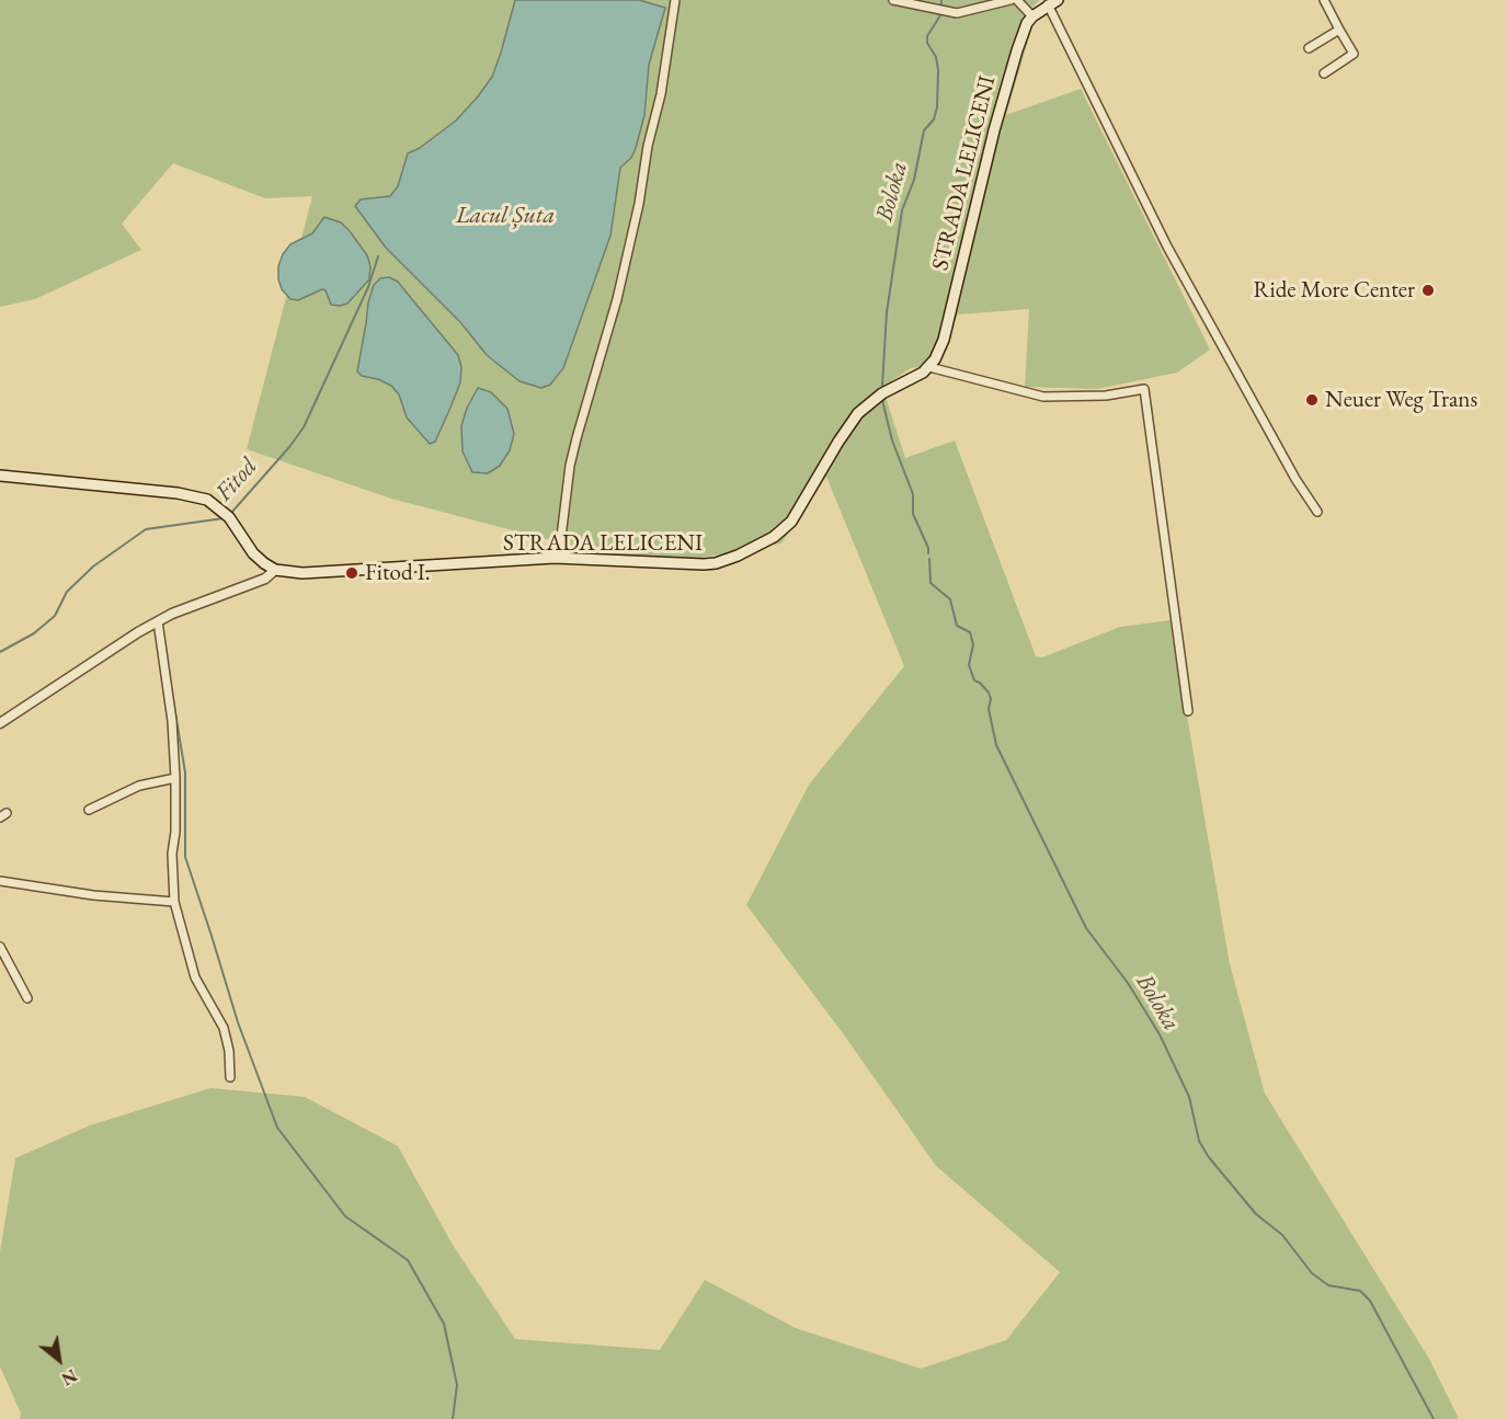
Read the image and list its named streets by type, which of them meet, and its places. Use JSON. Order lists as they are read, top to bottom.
{
  "streets": {
    "main road": ["STRADA LELICENI"]
  },
  "water": ["Boloka", "Lacul Șuta", "Fitod"],
  "places": ["Ride More Center", "Neuer Weg Trans", "Fitod I."],
  "north": "bottom right"
}
